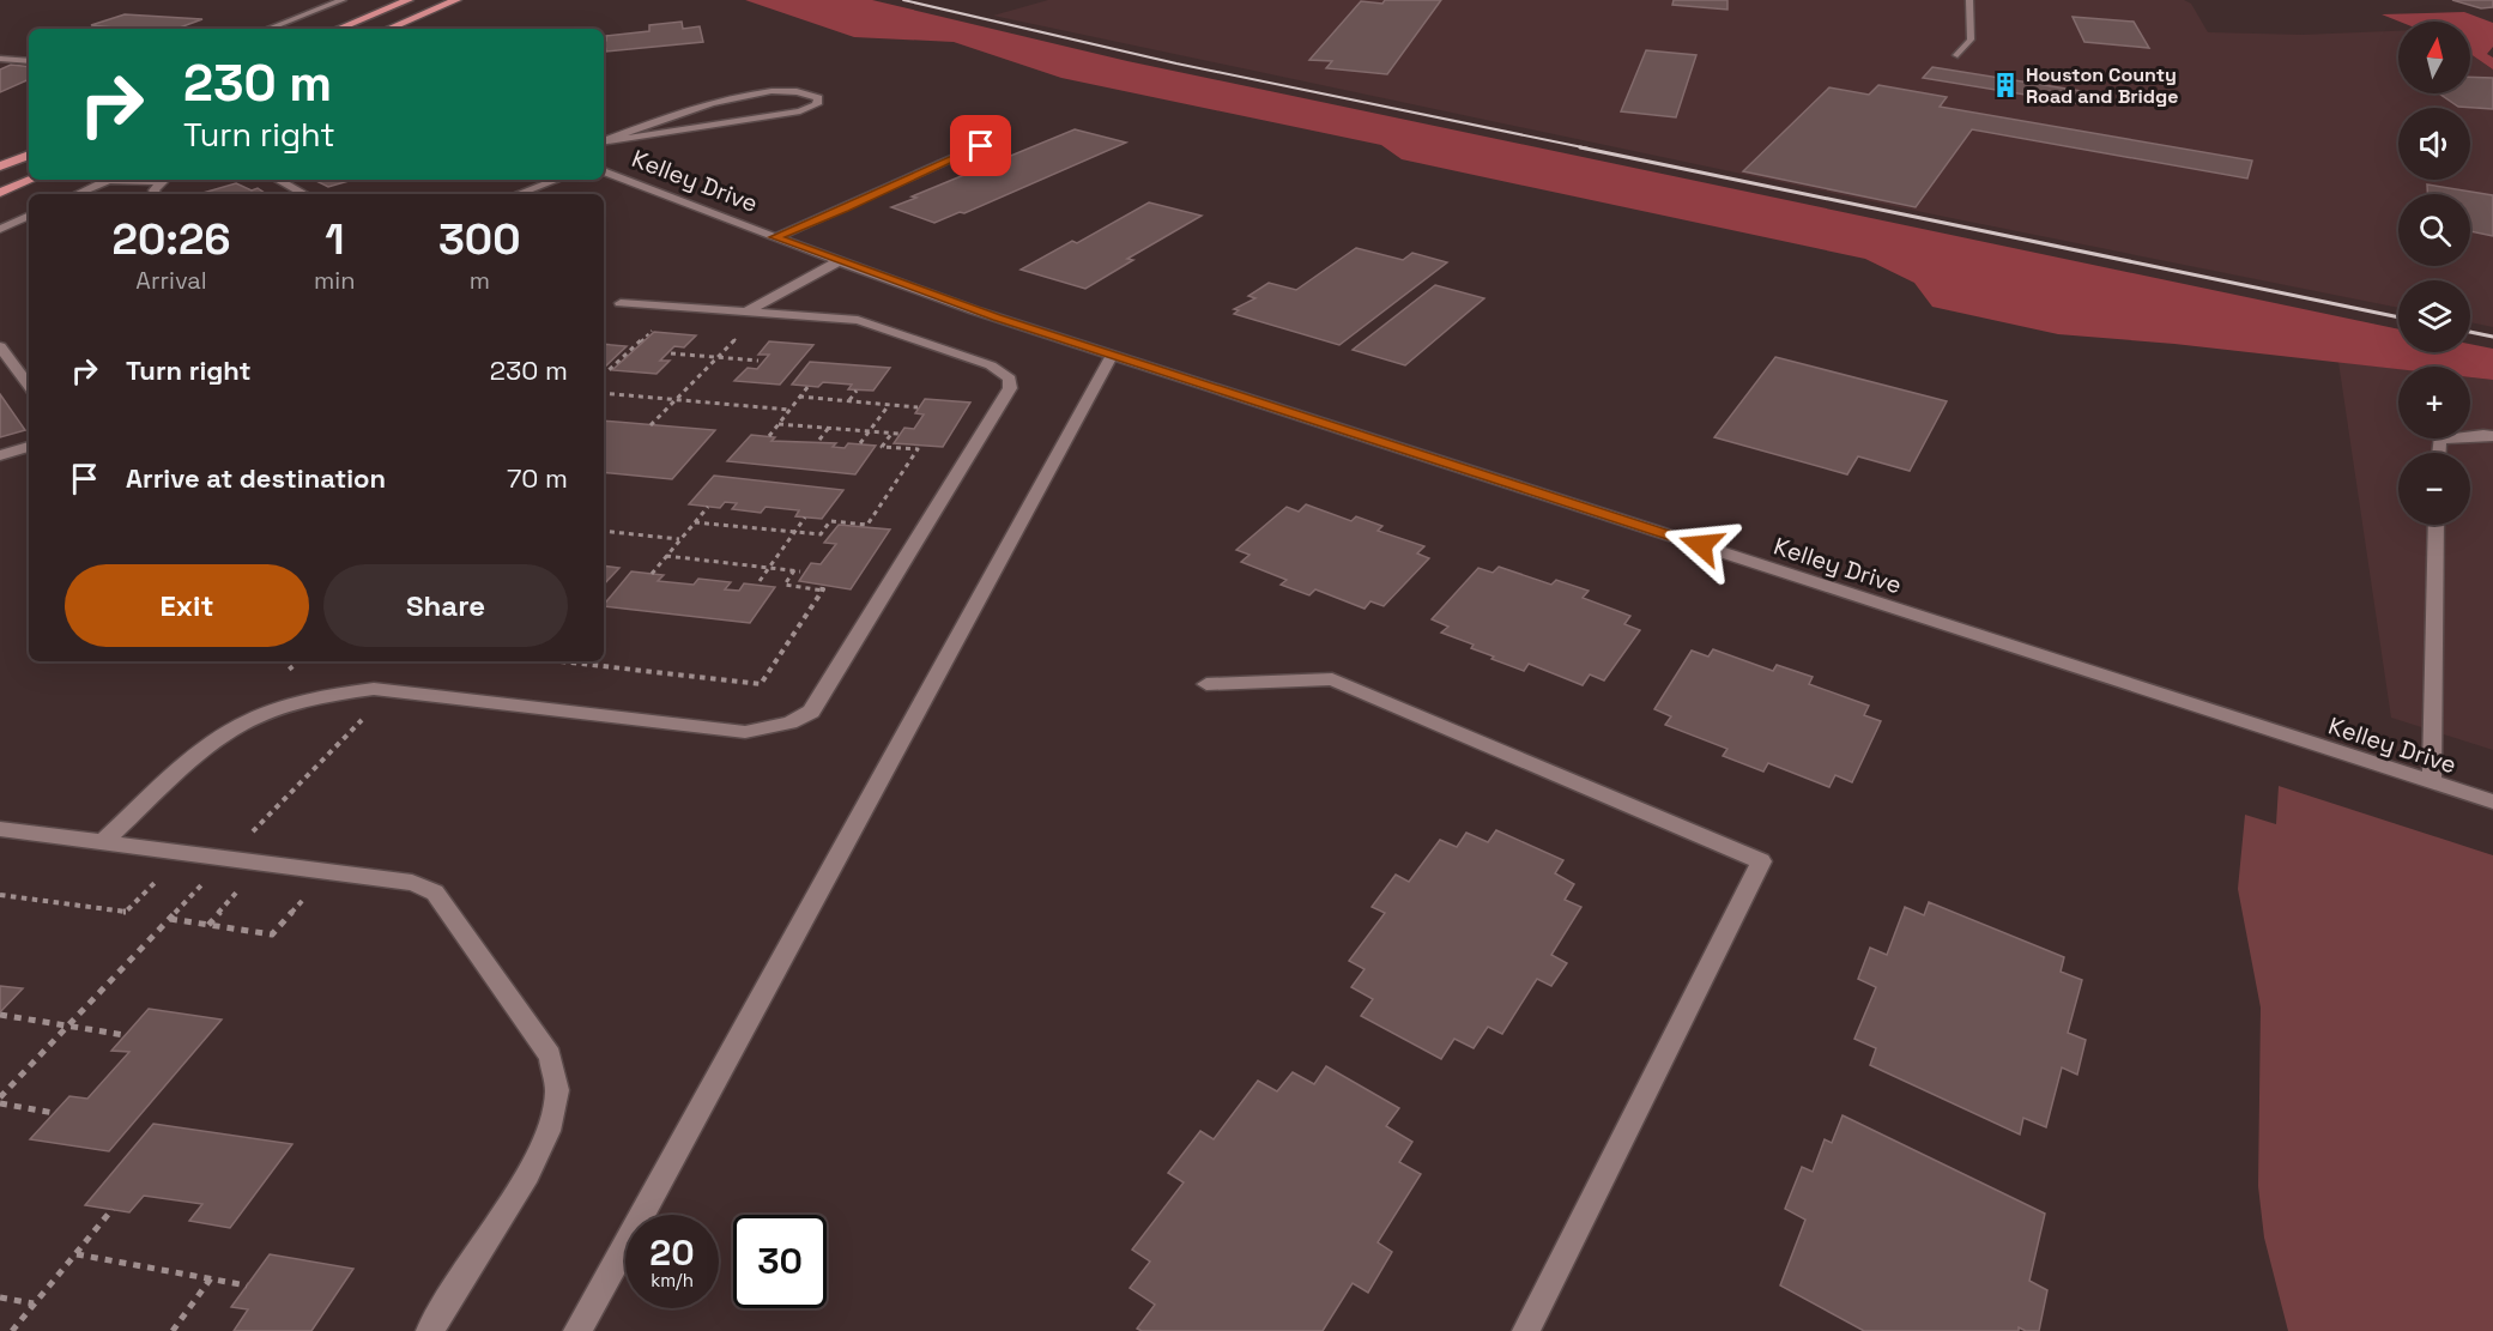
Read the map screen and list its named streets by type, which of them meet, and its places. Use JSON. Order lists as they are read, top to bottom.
{
  "streets": {
    "street": ["Kelley Drive"]
  },
  "places": {
    "building": ["Houston County Road and Bridge"]
  },
  "north": "top",
  "page": {
    "map_buttons": ["+", "−"],
    "turn": ["230 m", "Turn right"],
    "eta": [
      "20:26",
      "Arrival",
      "1",
      "min",
      "300",
      "m"
    ],
    "list": [
      {
        "name": "Turn right",
        "value": "230 m"
      },
      {
        "name": "Arrive at destination",
        "value": "70 m"
      }
    ],
    "buttons": ["Exit", "Share"],
    "speed": "20 km/h",
    "limit": "30"
  }
}
